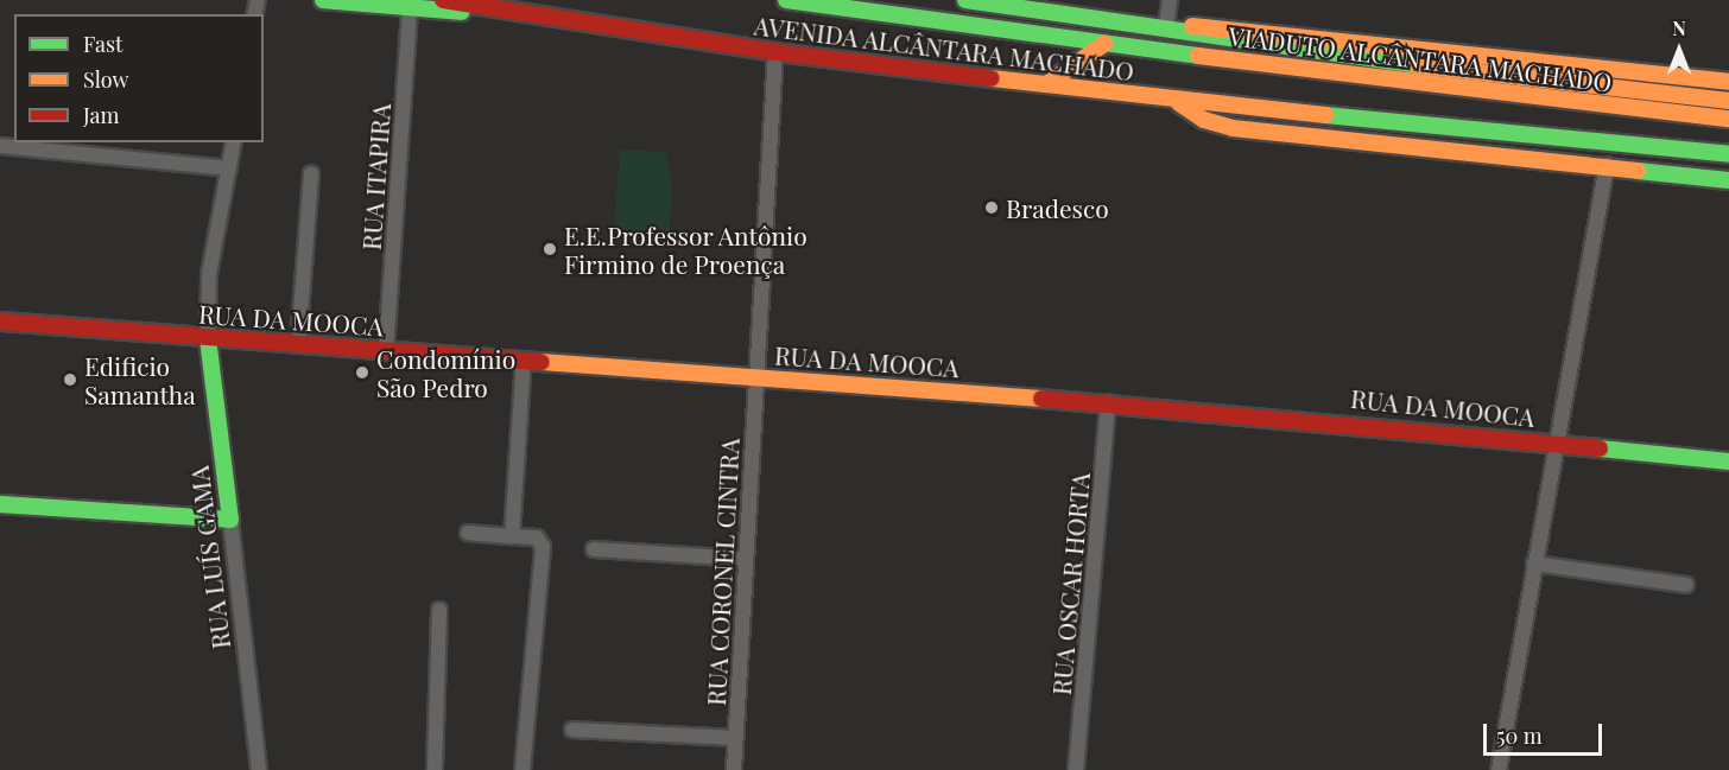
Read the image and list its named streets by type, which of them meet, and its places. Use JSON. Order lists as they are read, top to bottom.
{
  "streets": {
    "main road": [
      "AVENIDA ALCÂNTARA MACHADO",
      "VIADUTO ALCÂNTARA MACHADO",
      "RUA DA MOOCA",
      "RUA LUÍS GAMA"
    ],
    "street": ["RUA ITAPIRA", "RUA CORONEL CINTRA", "RUA OSCAR HORTA"]
  },
  "crossings": [
    ["AVENIDA ALCÂNTARA MACHADO", "VIADUTO ALCÂNTARA MACHADO"],
    ["AVENIDA ALCÂNTARA MACHADO", "RUA ITAPIRA"],
    ["AVENIDA ALCÂNTARA MACHADO", "RUA CORONEL CINTRA"],
    ["RUA ITAPIRA", "RUA DA MOOCA"],
    ["RUA DA MOOCA", "RUA LUÍS GAMA"],
    ["RUA DA MOOCA", "RUA CORONEL CINTRA"],
    ["RUA DA MOOCA", "RUA OSCAR HORTA"]
  ],
  "places": [
    "Bradesco",
    "E.E.Professor Antônio Firmino de Proença",
    "Condomínio São Pedro",
    "Edificio Samantha"
  ],
  "legend": ["Fast", "Slow", "Jam"],
  "scale_bar": "50 m",
  "north": "top"
}
